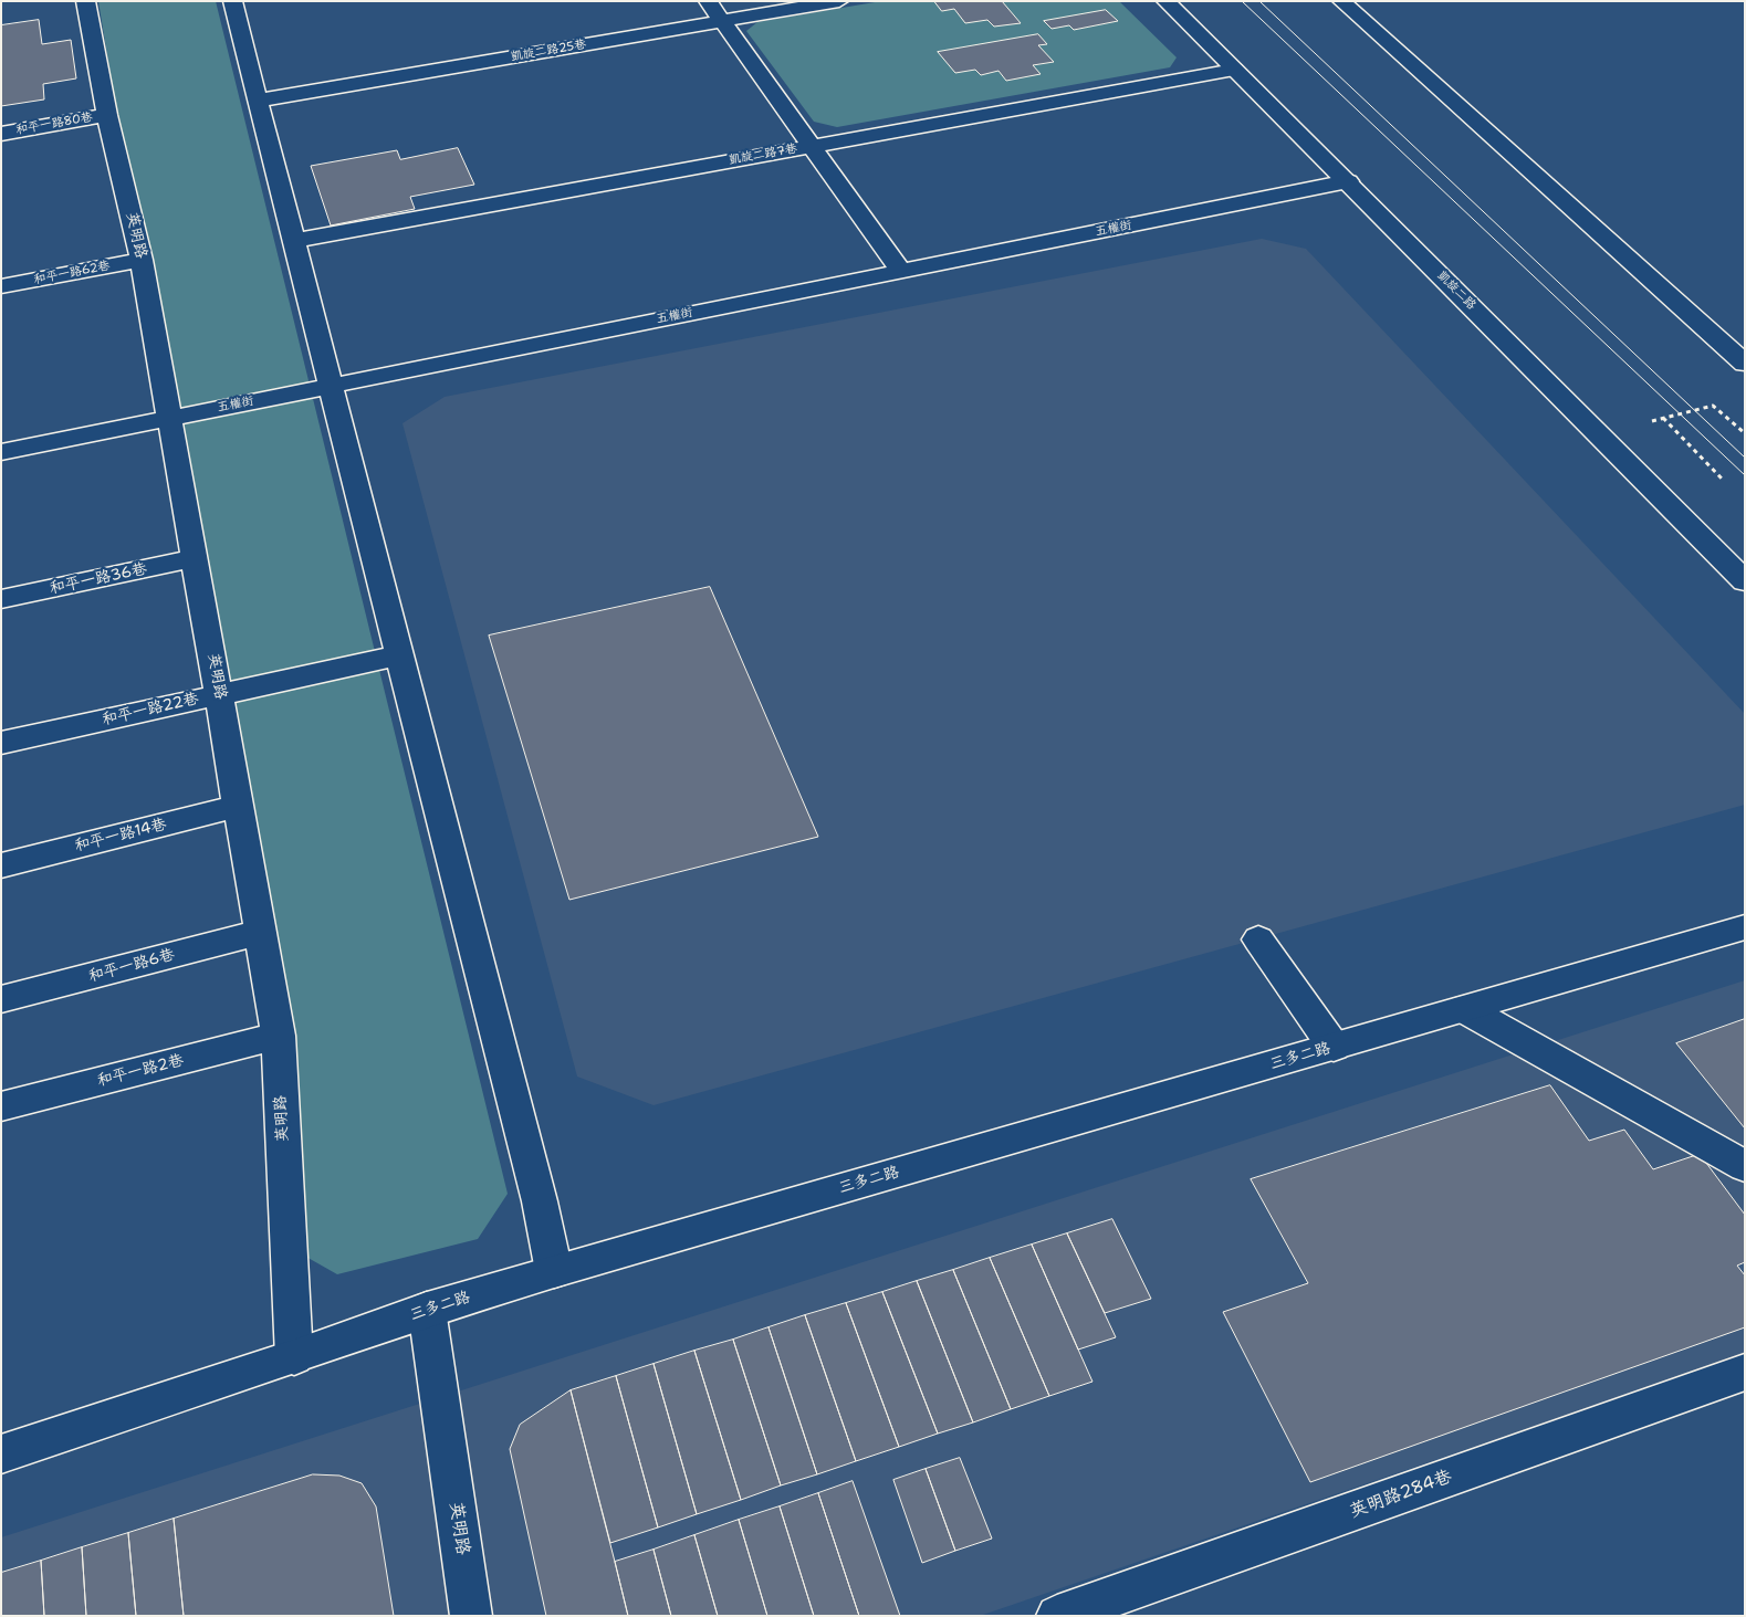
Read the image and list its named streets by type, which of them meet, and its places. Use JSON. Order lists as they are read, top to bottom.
{
  "streets": {
    "street": [
      "凱旋二路25巷",
      "和平一路80巷",
      "凱旋二路7巷",
      "五權街",
      "英明路",
      "和平一路62巷",
      "凱旋二路",
      "和平一路36巷",
      "和平一路22巷",
      "和平一路14巷",
      "和平一路6巷",
      "三多二路",
      "和平一路2巷",
      "英明路284巷"
    ]
  },
  "crossings": [
    ["和平一路80巷", "英明路"],
    ["凱旋二路7巷", "凱旋二路"],
    ["五權街", "英明路"],
    ["五權街", "凱旋二路"],
    ["英明路", "和平一路62巷"],
    ["英明路", "和平一路36巷"],
    ["英明路", "和平一路22巷"],
    ["英明路", "和平一路14巷"],
    ["英明路", "和平一路6巷"],
    ["英明路", "三多二路"],
    ["英明路", "和平一路2巷"]
  ]
}
